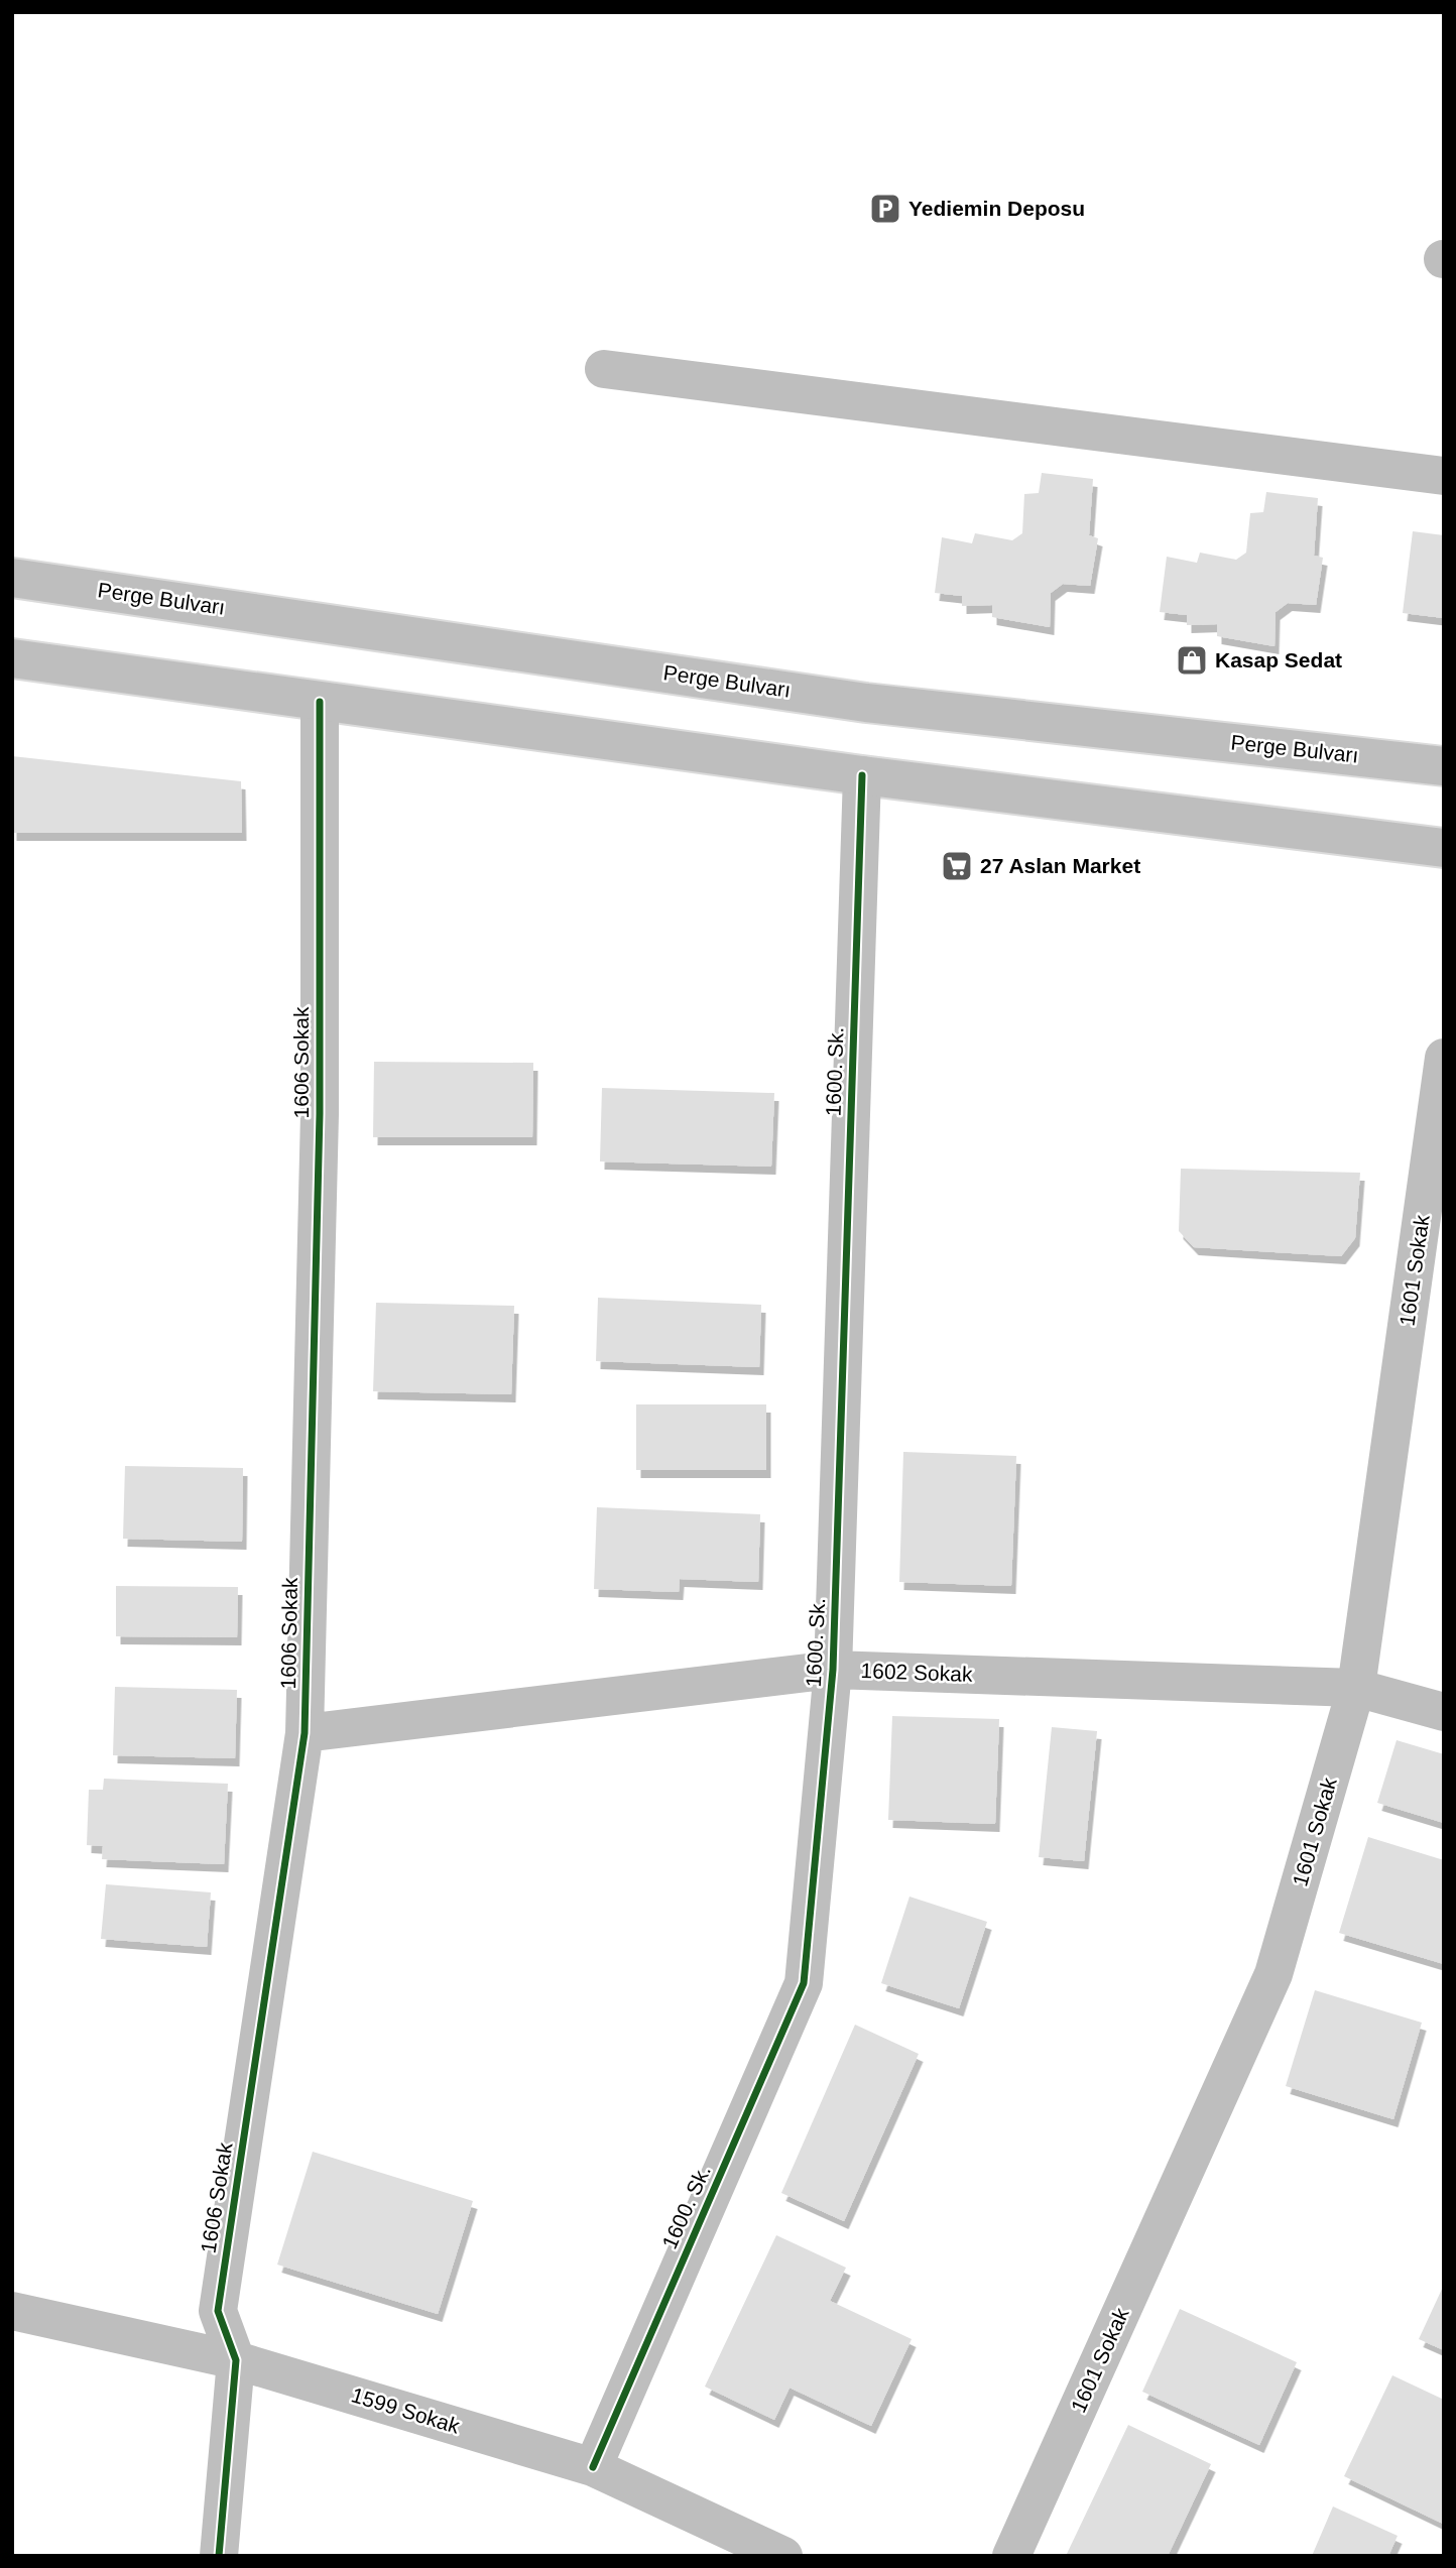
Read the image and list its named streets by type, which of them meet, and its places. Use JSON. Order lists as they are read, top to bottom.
{
  "streets": {
    "street": [
      "Perge Bulvarı",
      "1606 Sokak",
      "1600. Sk.",
      "1601 Sokak",
      "1602 Sokak",
      "1599 Sokak"
    ]
  },
  "crossings": [
    ["1606 Sokak", "1602 Sokak"],
    ["1606 Sokak", "1599 Sokak"],
    ["1600. Sk.", "1602 Sokak"],
    ["1600. Sk.", "1599 Sokak"],
    ["1601 Sokak", "1602 Sokak"]
  ],
  "places": {
    "parking": ["Yediemin Deposu"],
    "shop": ["Kasap Sedat"],
    "supermarket": ["27 Aslan Market"]
  }
}
